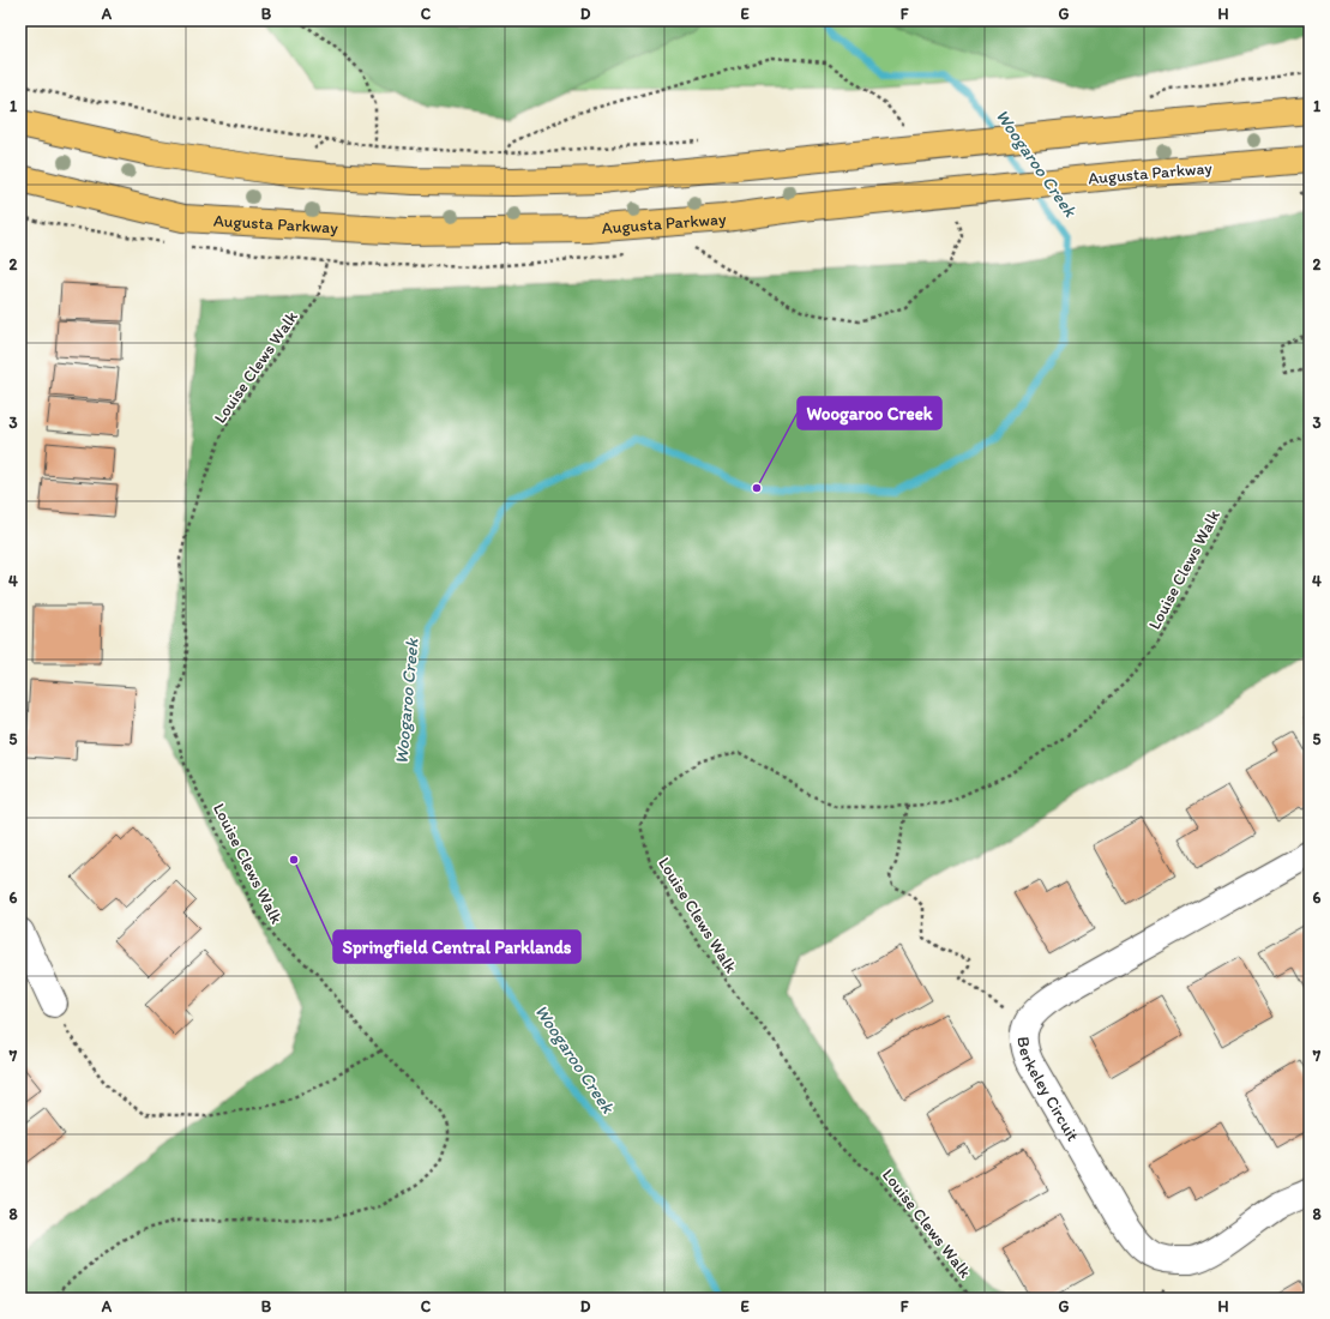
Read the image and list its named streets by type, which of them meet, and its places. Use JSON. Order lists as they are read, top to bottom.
{
  "streets": {
    "main road": ["Augusta Parkway"],
    "street": ["Berkeley Circuit"],
    "path": ["Louise Clews Walk"]
  },
  "water": ["Woogaroo Creek"],
  "places": ["Woogaroo Creek", "Springfield Central Parklands"],
  "grid": {
    "columns": [
      "A",
      "B",
      "C",
      "D",
      "E",
      "F",
      "G",
      "H"
    ],
    "rows": [
      "1",
      "2",
      "3",
      "4",
      "5",
      "6",
      "7",
      "8"
    ]
  }
}
